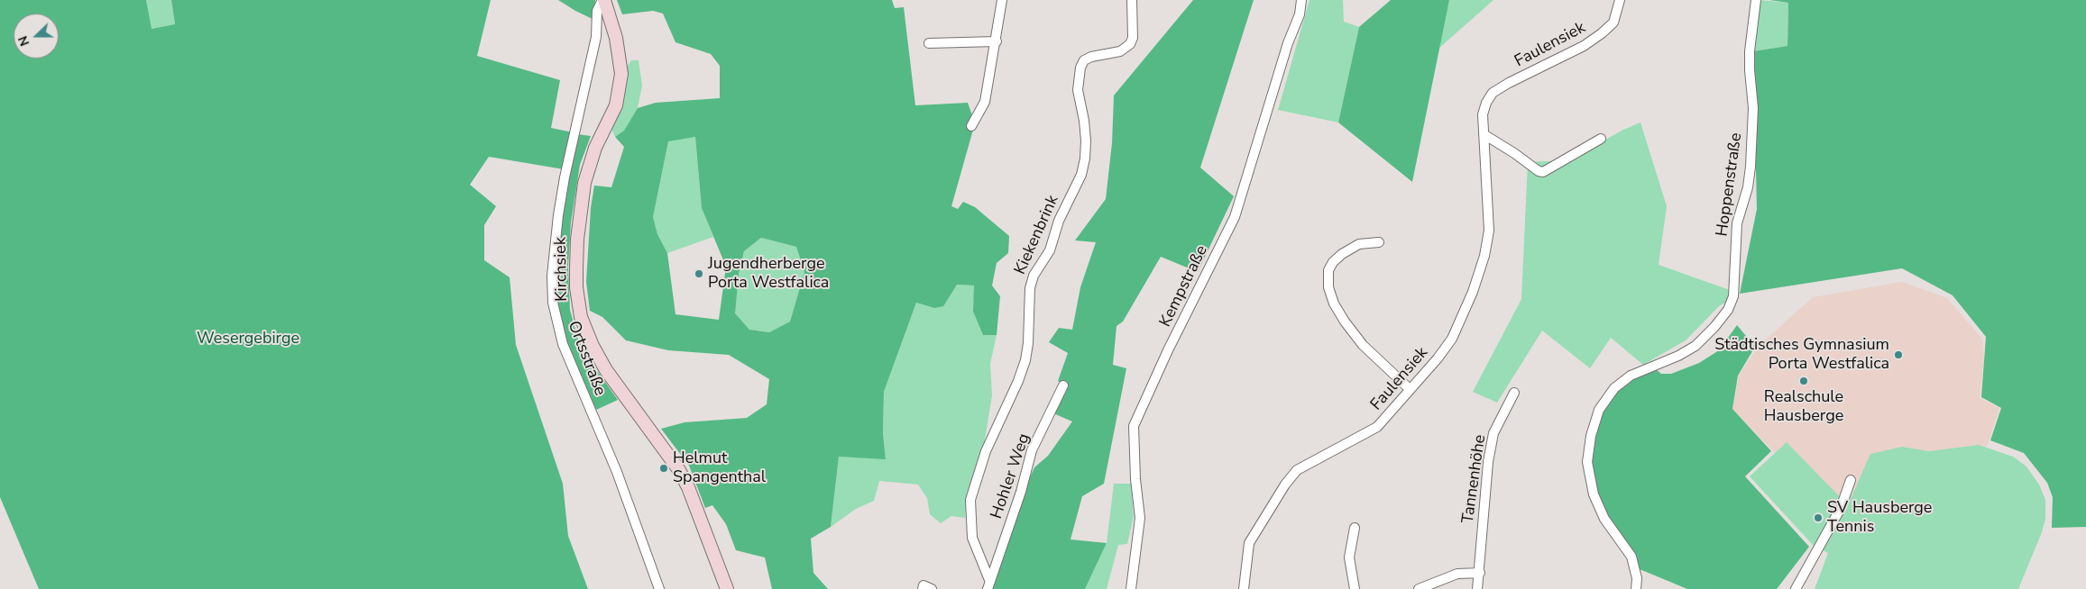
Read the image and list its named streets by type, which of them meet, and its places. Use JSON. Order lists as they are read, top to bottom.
{
  "streets": {
    "main road": ["Kirchsiek"],
    "street": [
      "Faulensiek",
      "Hoppenstraße",
      "Kiekenbrink",
      "Kempstraße",
      "Ortsstraße",
      "Hohler Weg",
      "Tannenhöhe"
    ]
  },
  "crossings": [
    ["Kiekenbrink", "Hohler Weg"],
    ["Kirchsiek", "Ortsstraße"]
  ],
  "parks": ["Wesergebirge"],
  "places": [
    "Jugendherberge Porta Westfalica",
    "Städtisches Gymnasium Porta Westfalica",
    "Realschule Hausberge",
    "Helmut Spangenthal",
    "SV Hausberge Tennis"
  ],
  "north": "left"
}
